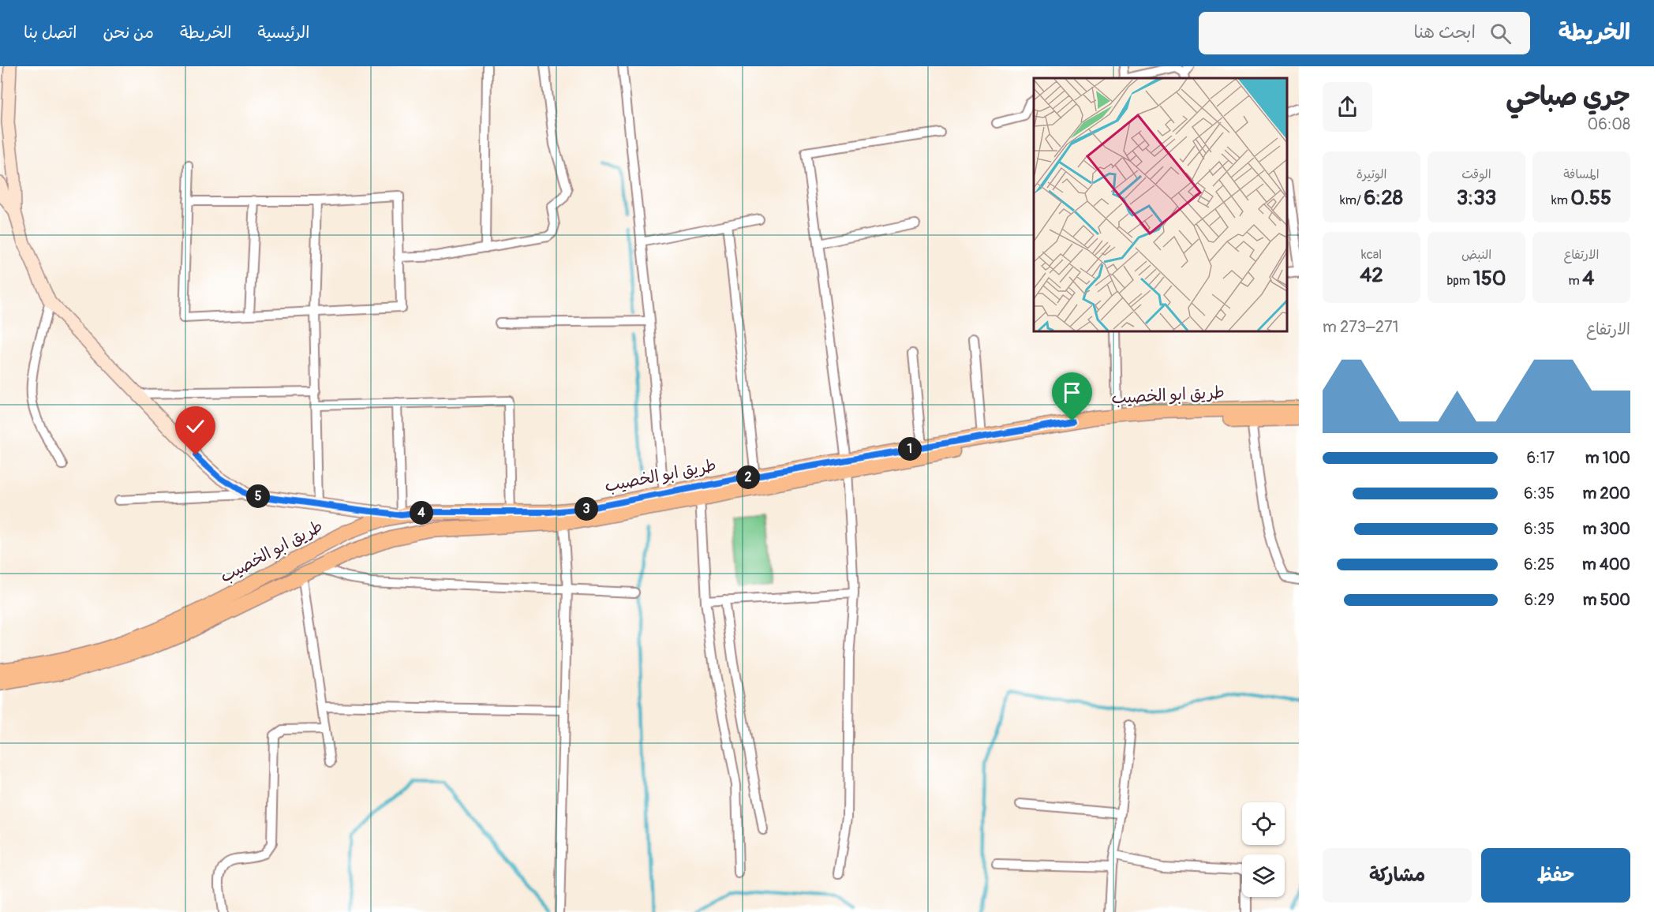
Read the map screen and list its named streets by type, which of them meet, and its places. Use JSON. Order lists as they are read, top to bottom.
{
  "streets": {
    "main road": ["طريق ابو الخصيب"]
  },
  "page": {
    "header": "الخريطة",
    "search": "ابحث هنا",
    "nav": [
      "الرئيسية",
      "الخريطة",
      "من نحن",
      "اتصل بنا"
    ],
    "heading": ["جري صباحي", "06:08"],
    "stats": [
      ["المسافة", "0.55 km"],
      ["الوقت", "3:33"],
      ["الوتيرة", "6:28 /km"],
      ["الارتفاع", "4 m"],
      ["النبض", "150 bpm"],
      ["kcal", "42"]
    ],
    "chart": ["الارتفاع", "271–273 m"],
    "pins": [
      "1",
      "2",
      "5",
      "3",
      "4"
    ],
    "list": [
      {
        "name": "100 m",
        "note": "6:17"
      },
      {
        "name": "200 m",
        "note": "6:35"
      },
      {
        "name": "300 m",
        "note": "6:35"
      },
      {
        "name": "400 m",
        "note": "6:25"
      },
      {
        "name": "500 m",
        "note": "6:29"
      }
    ],
    "buttons": ["حفظ", "مشاركة"]
  }
}
